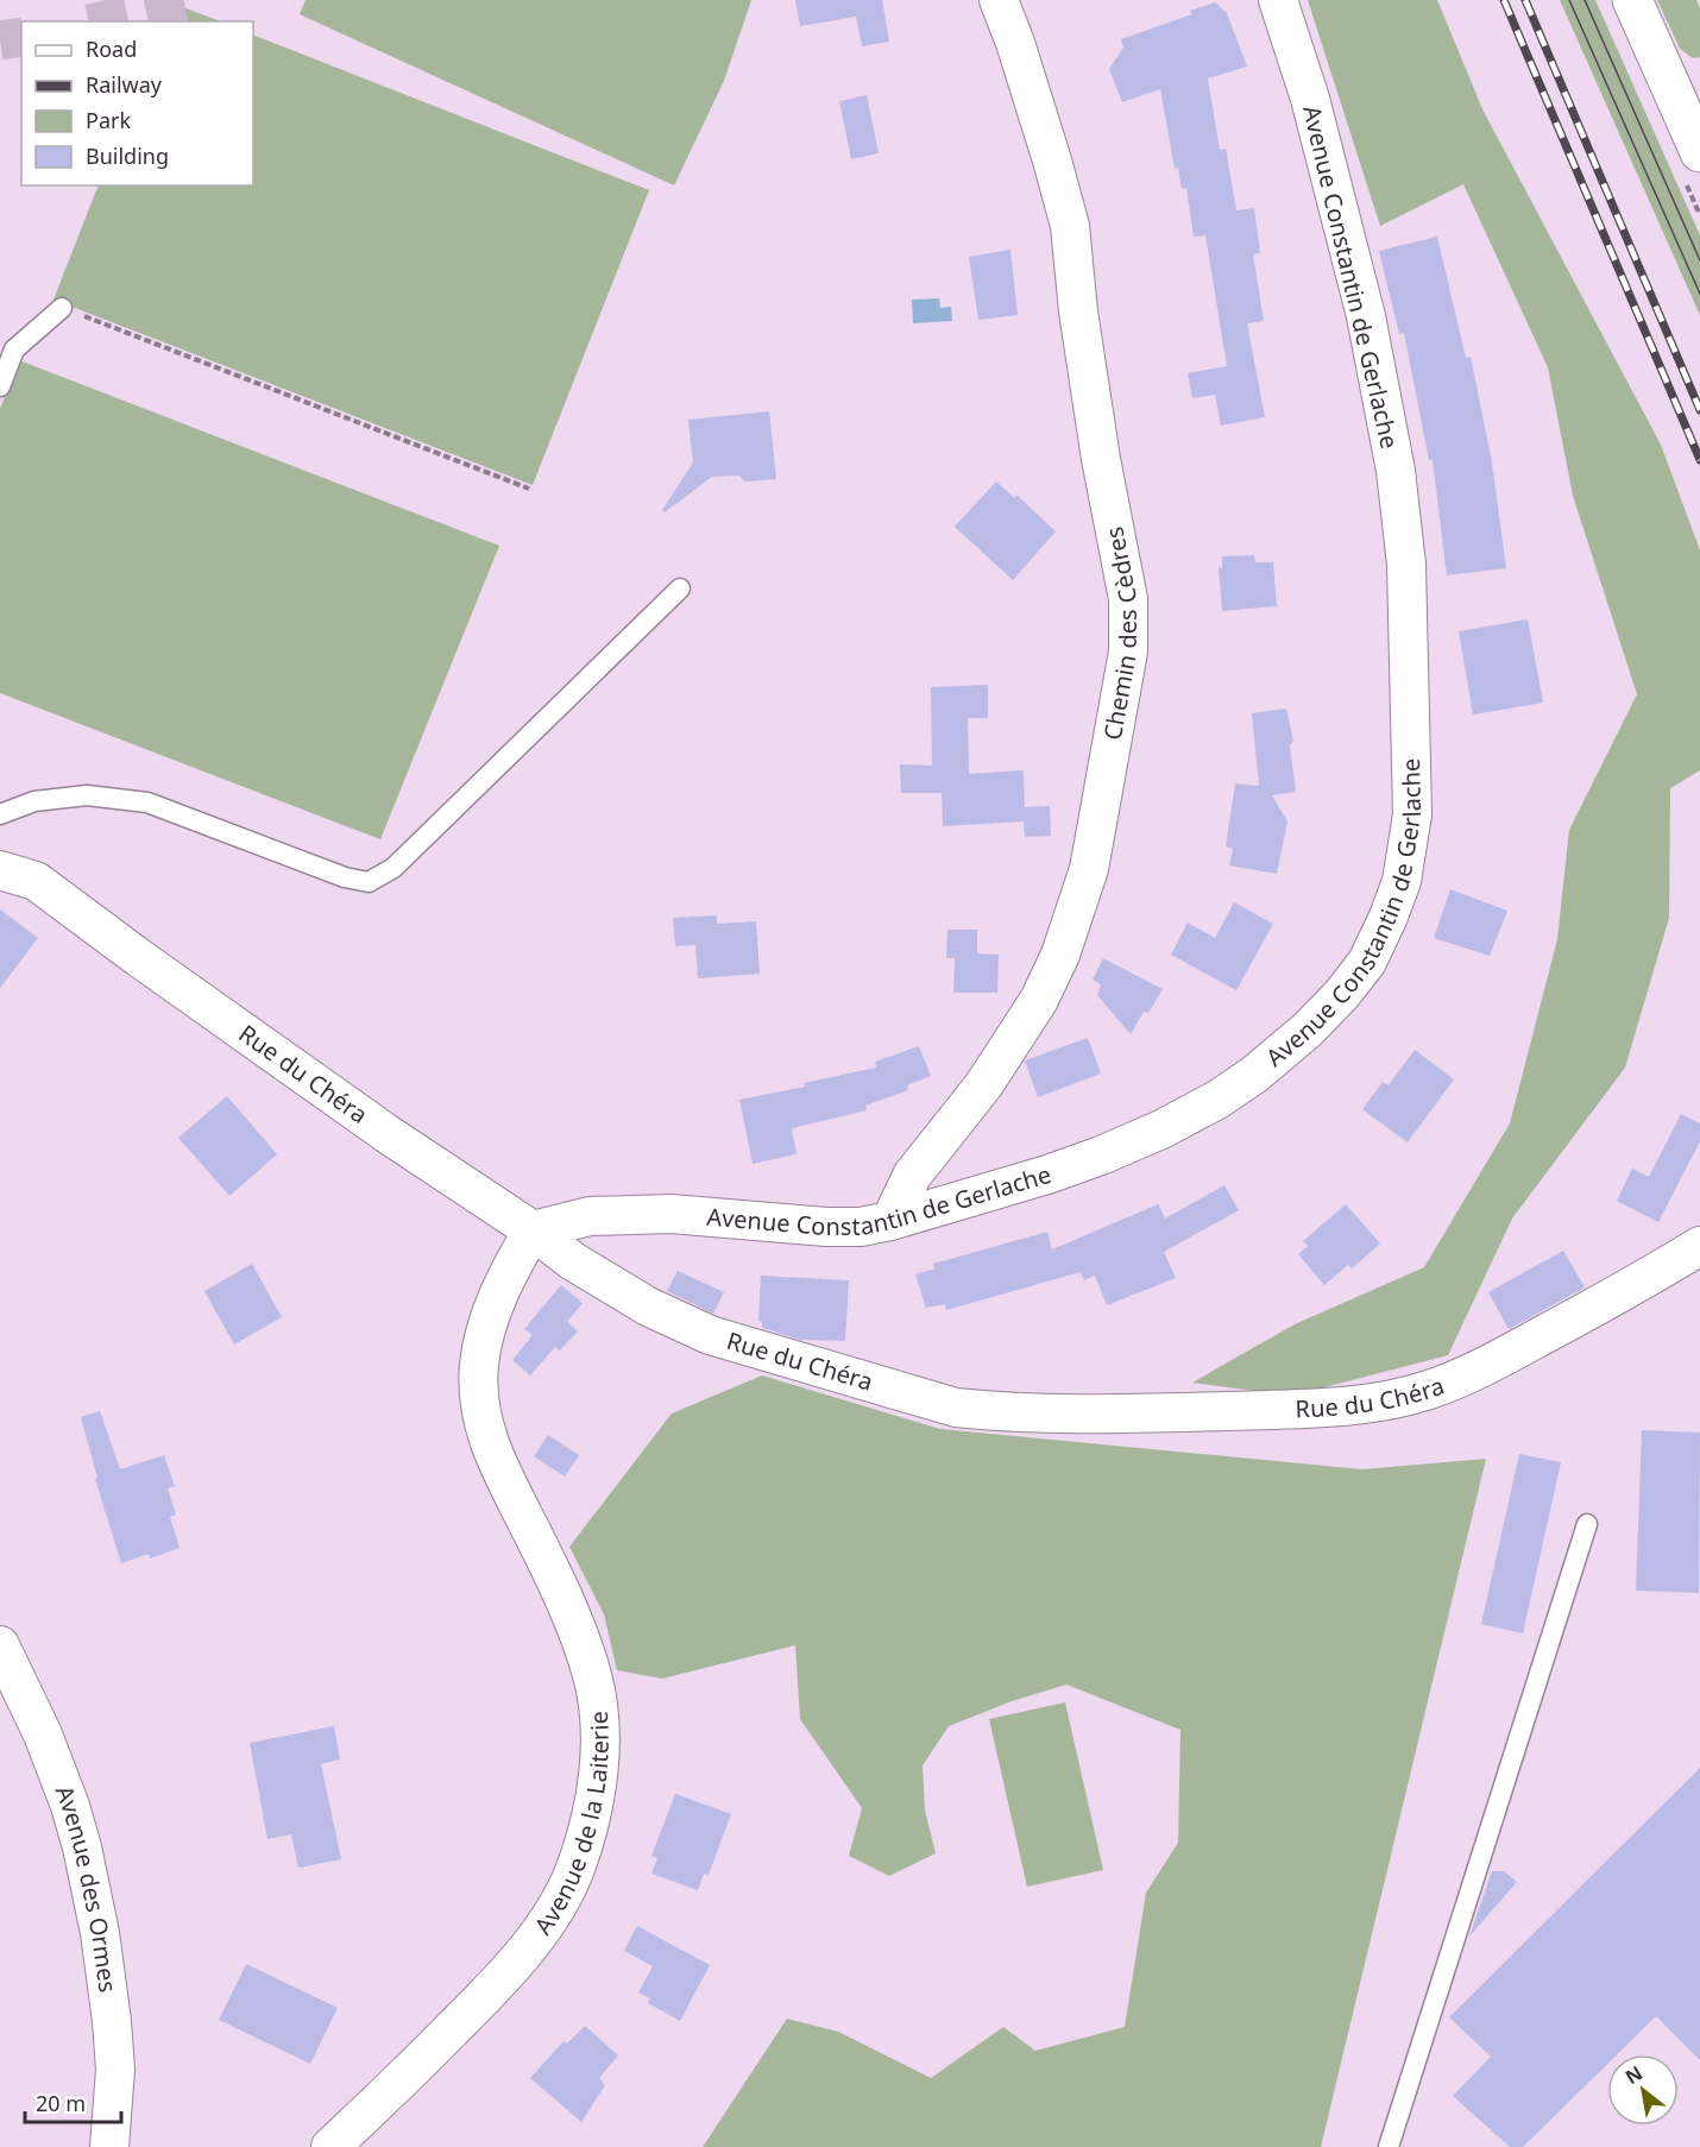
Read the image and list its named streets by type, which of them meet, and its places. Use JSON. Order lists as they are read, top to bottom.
{
  "streets": {
    "street": [
      "Avenue Constantin de Gerlache",
      "Chemin des Cèdres",
      "Rue du Chéra",
      "Avenue de la Laiterie",
      "Avenue des Ormes"
    ]
  },
  "crossings": [
    ["Avenue Constantin de Gerlache", "Chemin des Cèdres"],
    ["Avenue Constantin de Gerlache", "Rue du Chéra"],
    ["Avenue Constantin de Gerlache", "Avenue de la Laiterie"],
    ["Rue du Chéra", "Avenue de la Laiterie"]
  ],
  "legend": [
    "Road",
    "Railway",
    "Park",
    "Building"
  ],
  "scale_bar": "20 m",
  "north": "top left"
}
